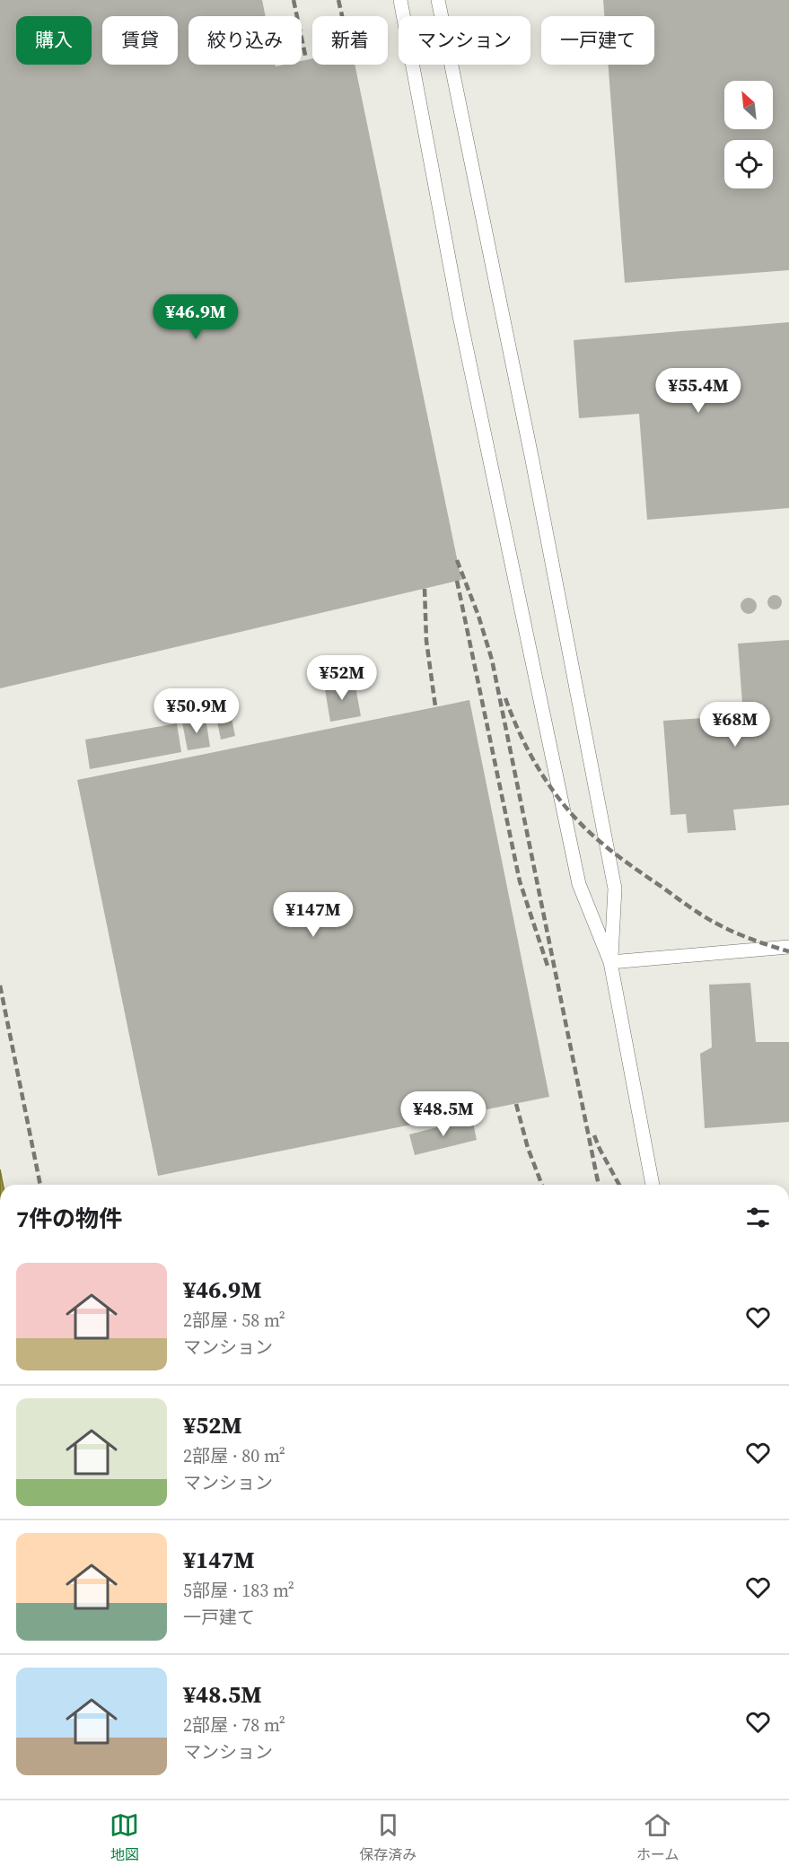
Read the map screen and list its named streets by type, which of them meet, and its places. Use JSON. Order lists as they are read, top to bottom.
{
  "north": "top left",
  "page": {
    "chip": [
      "購入",
      "賃貸",
      "絞り込み",
      "新着",
      "マンション",
      "一戸建て"
    ],
    "price": [
      "¥46.9M",
      "¥55.4M",
      "¥52M",
      "¥50.9M",
      "¥68M",
      "¥147M",
      "¥48.5M"
    ],
    "heading": "7件の物件",
    "list": [
      {
        "name": "¥46.9M",
        "note": "2部屋 · 58 m² · マンション"
      },
      {
        "name": "¥52M",
        "note": "2部屋 · 80 m² · マンション"
      },
      {
        "name": "¥147M",
        "note": "5部屋 · 183 m² · 一戸建て"
      },
      {
        "name": "¥48.5M",
        "note": "2部屋 · 78 m² · マンション"
      }
    ],
    "tabs": ["地図", "保存済み", "ホーム"]
  }
}
